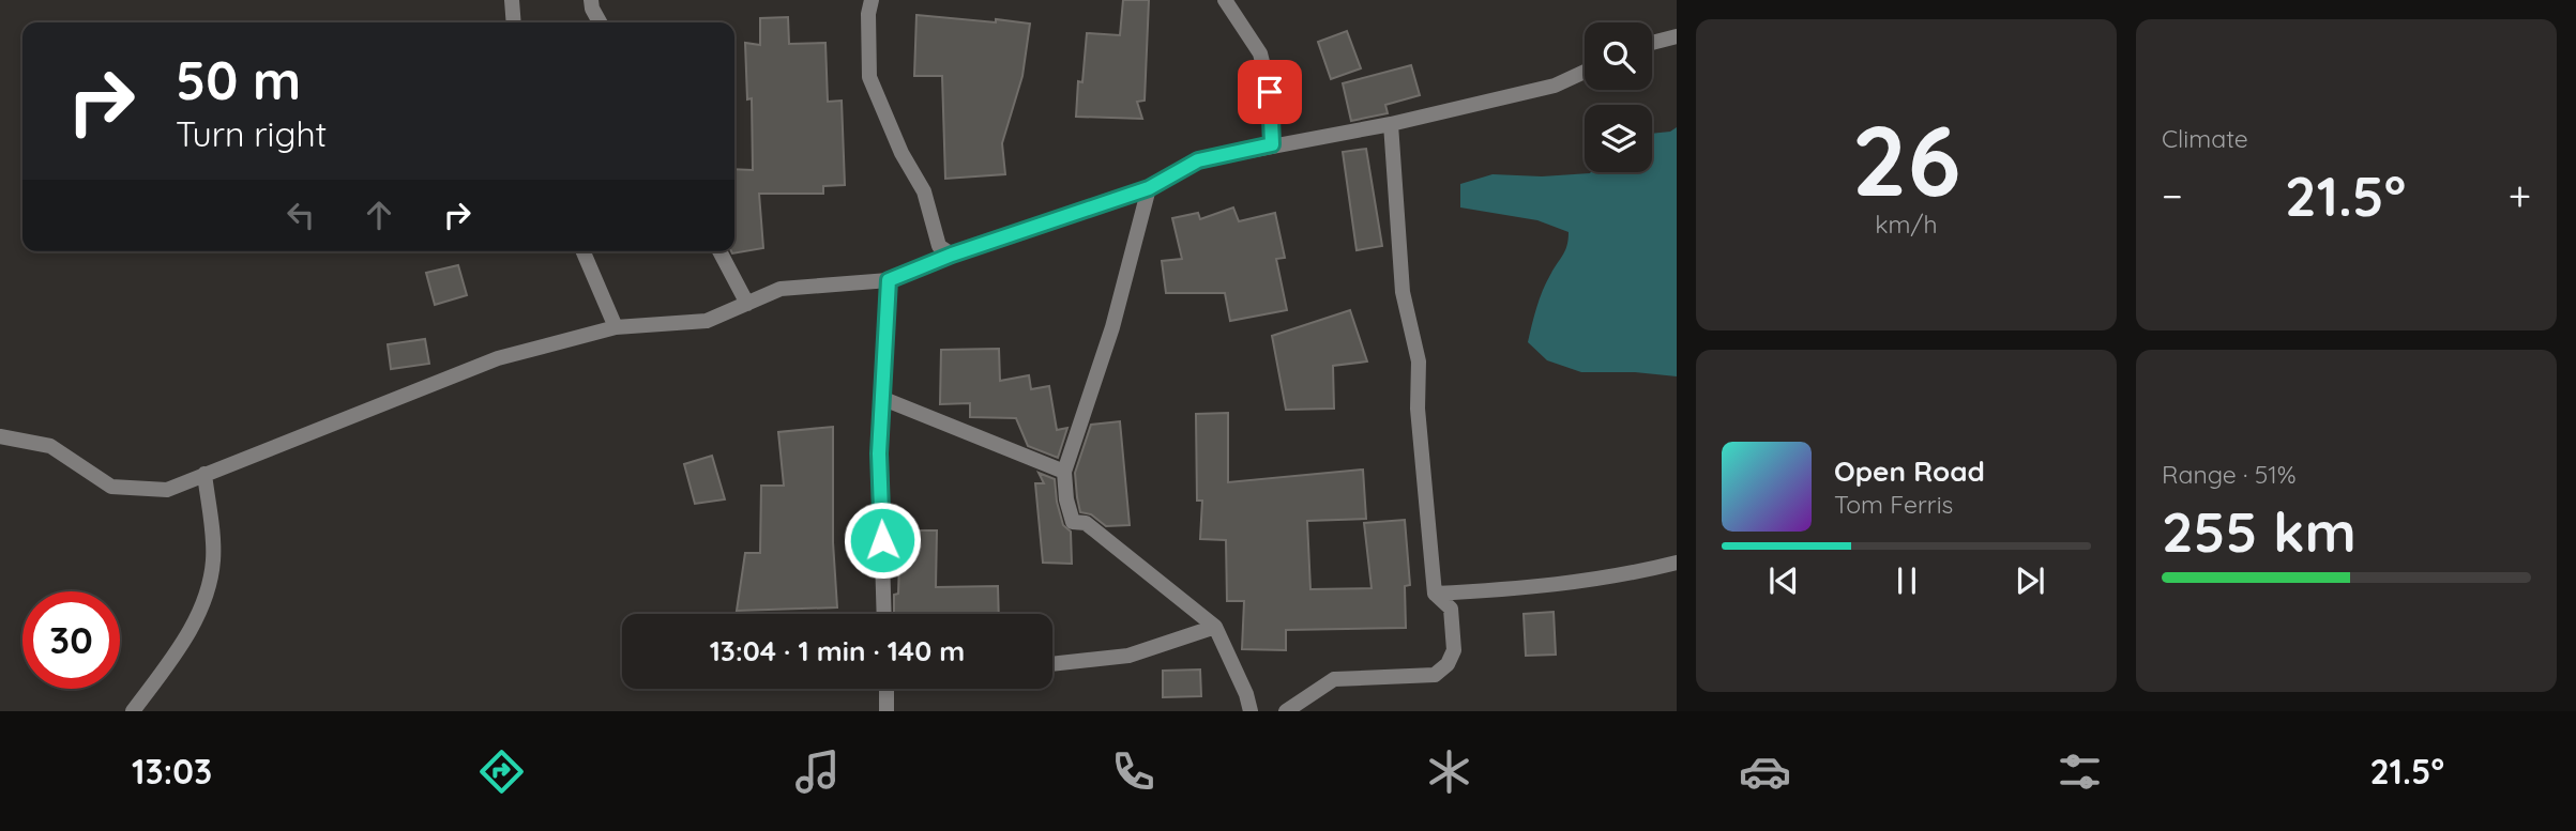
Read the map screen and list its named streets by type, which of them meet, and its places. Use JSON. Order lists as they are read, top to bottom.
{
  "page": {
    "tile": [
      ["26", "km/h"],
      "Climate",
      ["Range · 51%", "255 km"]
    ],
    "turn": ["50 m", "Turn right"],
    "heat": ["−", "21.5°", "+"],
    "song": ["Open Road", "Tom Ferris"],
    "limit": "30",
    "trip": "13:04 · 1 min · 140 m",
    "tabs": ["13:03", "21.5°"]
  }
}
